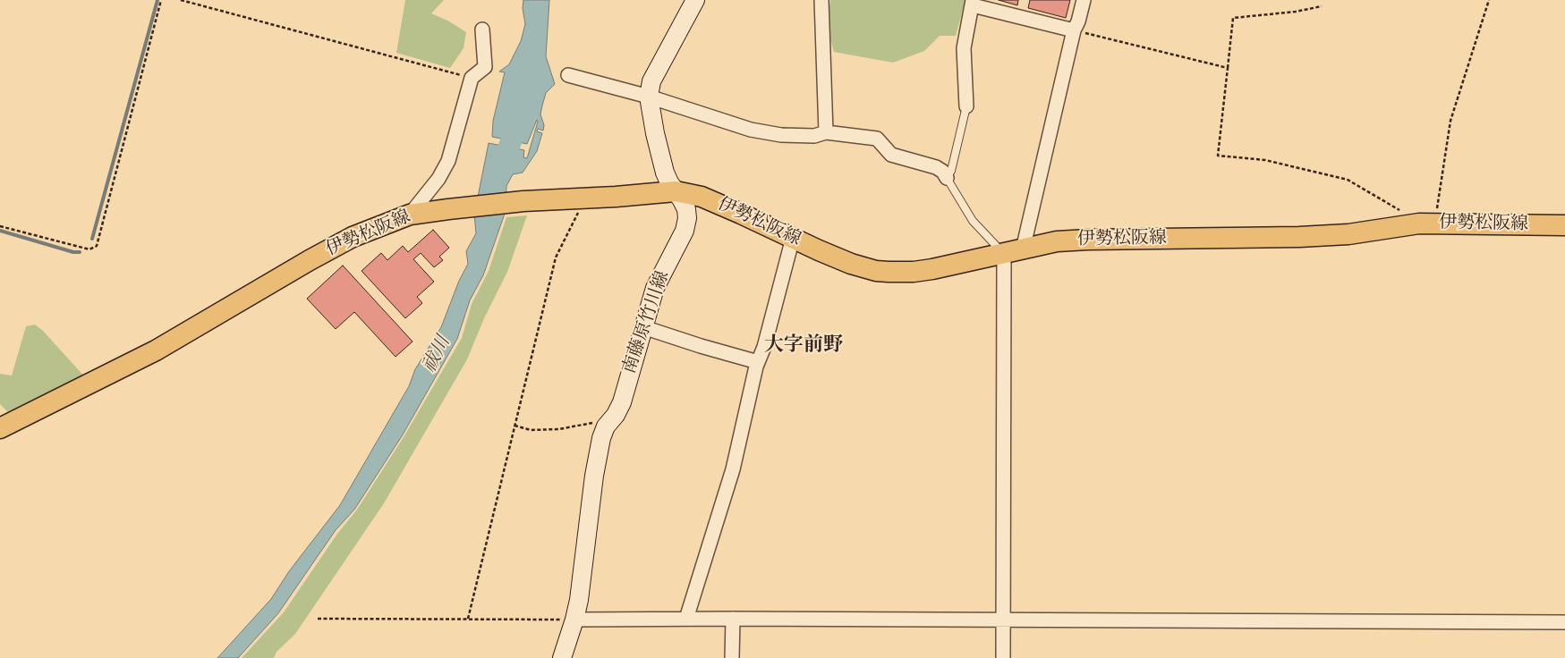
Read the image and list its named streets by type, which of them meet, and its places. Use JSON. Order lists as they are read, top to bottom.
{
  "streets": {
    "main road": ["伊勢松阪線", "南藤原竹川線"]
  },
  "crossings": [
    ["伊勢松阪線", "南藤原竹川線"]
  ],
  "districts": ["大字前野"],
  "water": ["祓川"]
}
